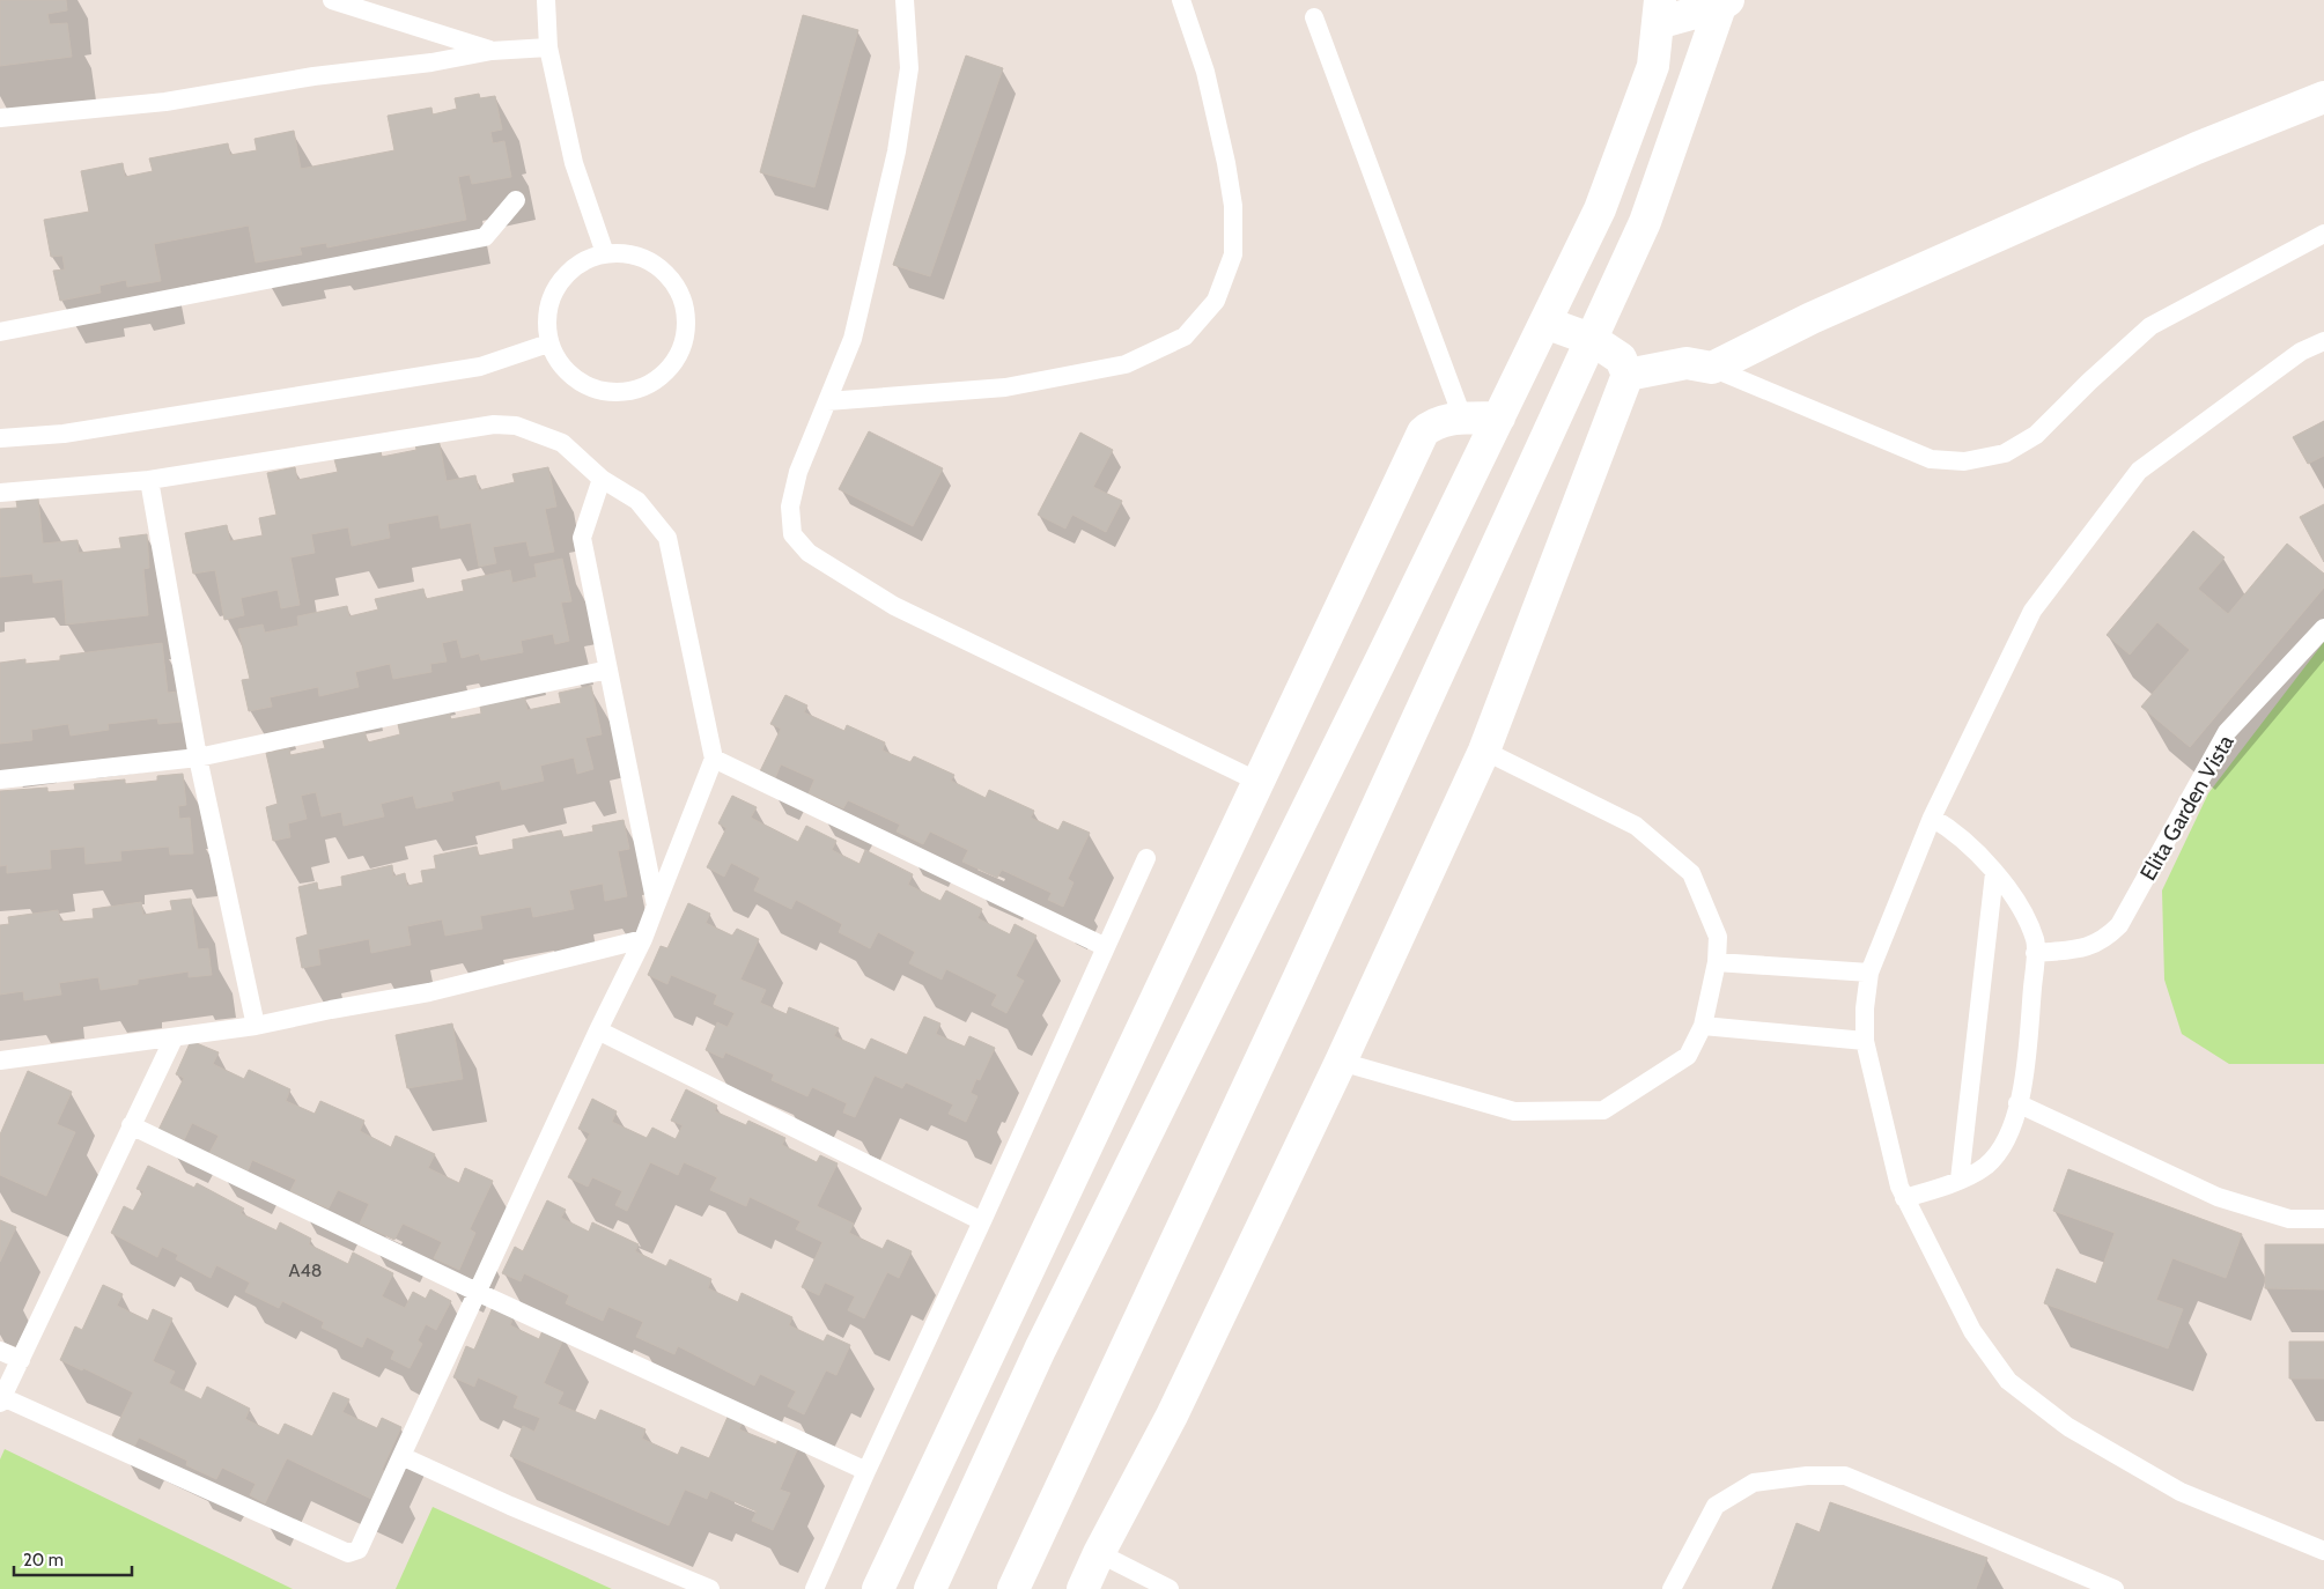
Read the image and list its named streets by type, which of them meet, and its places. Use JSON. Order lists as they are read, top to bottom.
{
  "streets": {
    "lane": ["Elita Garden Vista"]
  },
  "house_numbers": ["A48"],
  "scale_bar": "20 m"
}
